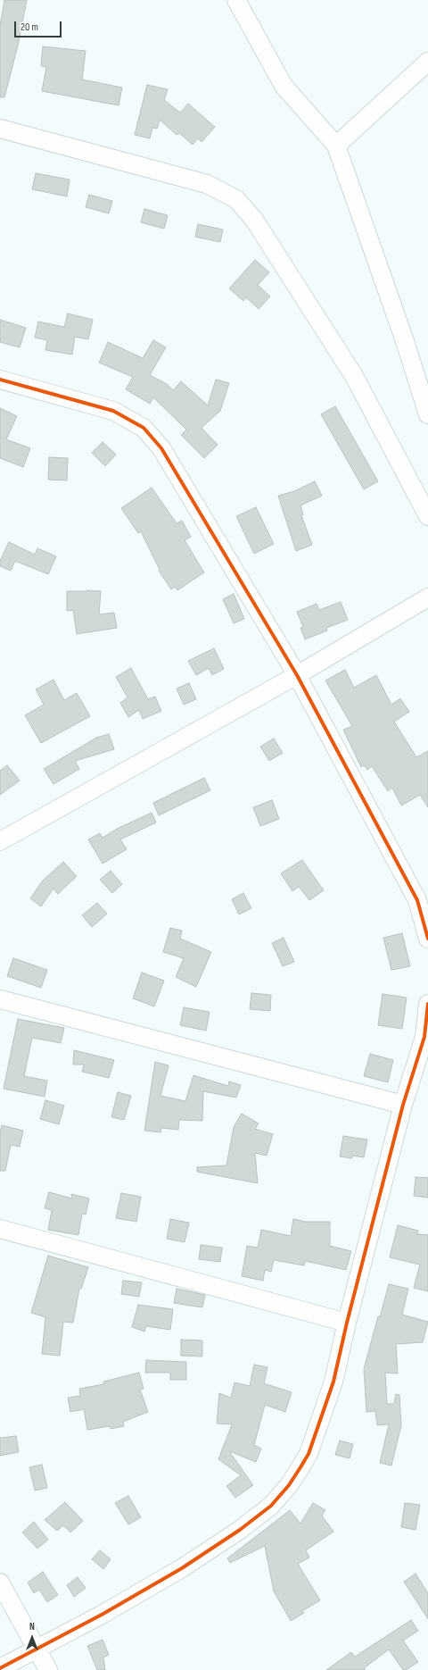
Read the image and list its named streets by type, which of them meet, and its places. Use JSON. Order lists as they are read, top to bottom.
{
  "scale_bar": "20 m",
  "north": "top"
}
